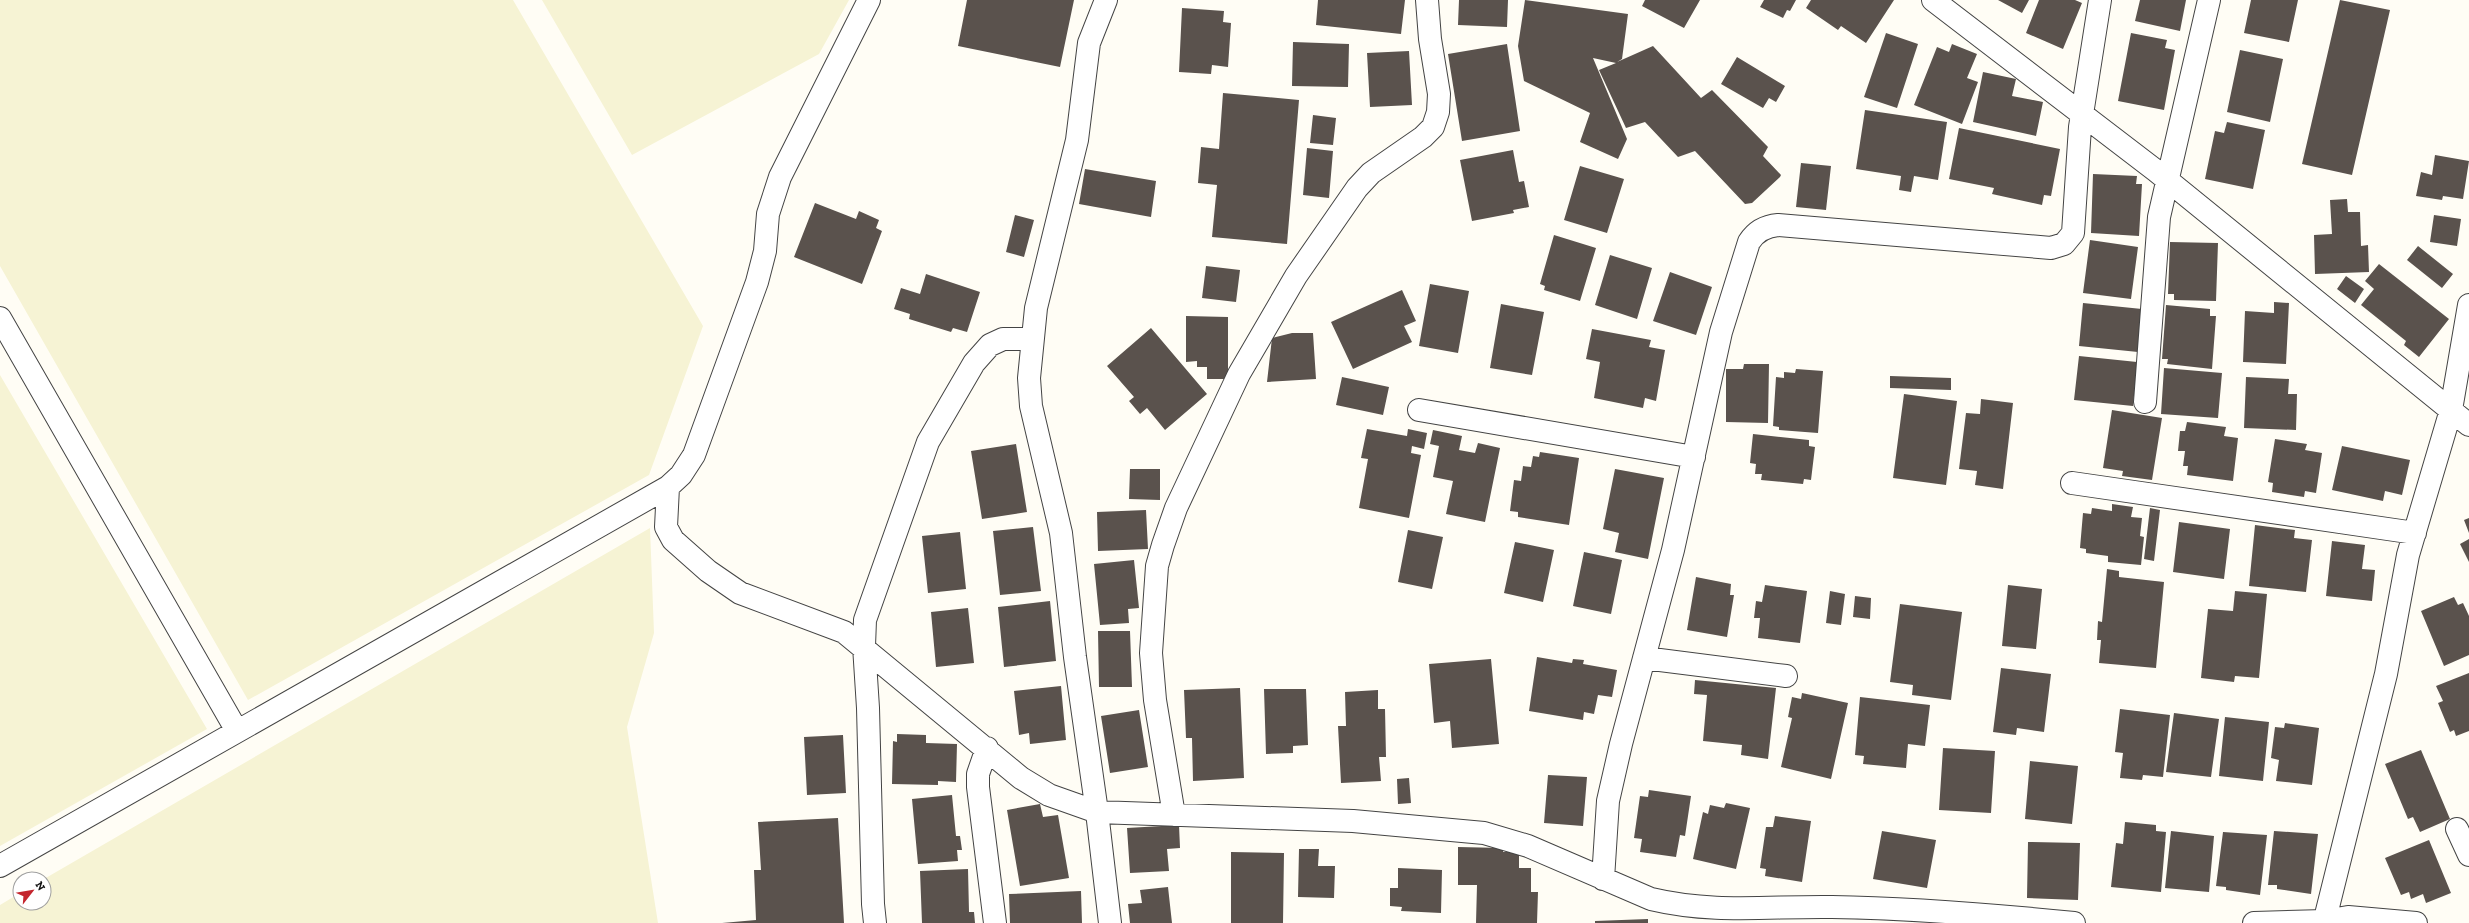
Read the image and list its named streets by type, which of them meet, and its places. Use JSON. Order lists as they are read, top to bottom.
{
  "north": "top right"
}
